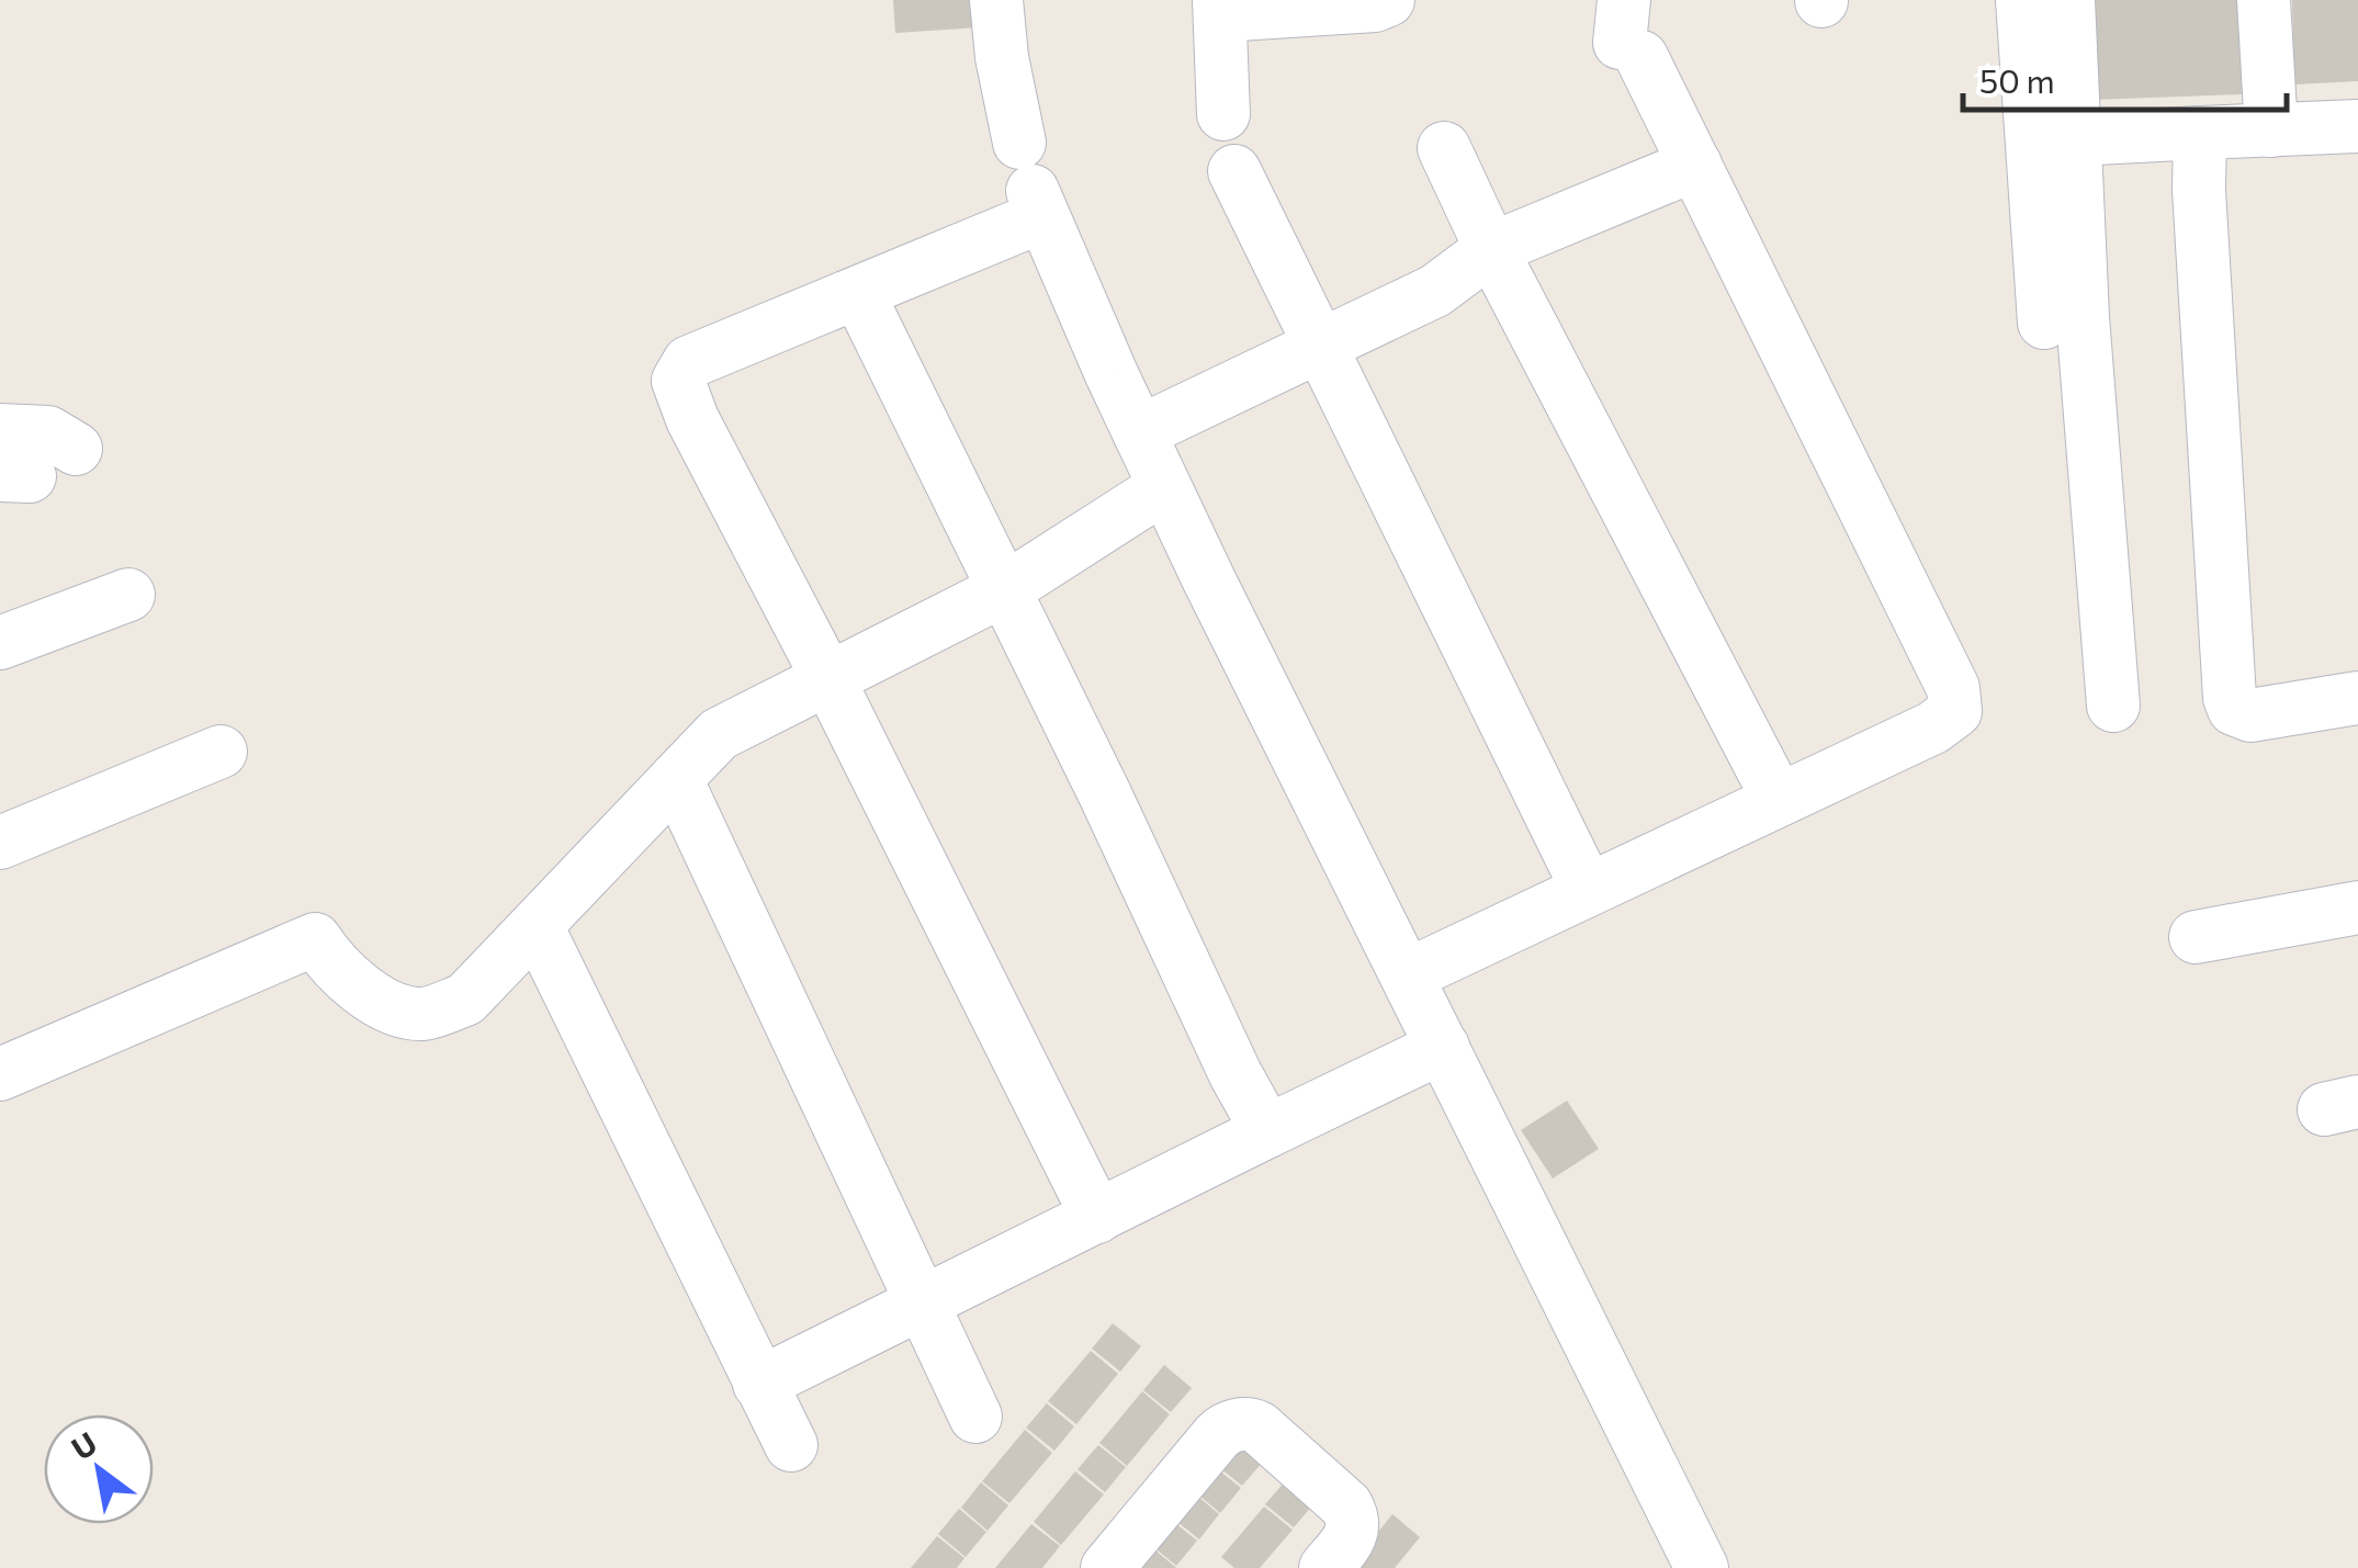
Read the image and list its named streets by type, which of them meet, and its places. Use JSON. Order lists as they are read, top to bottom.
{
  "scale_bar": "50 m",
  "north": "top left"
}
